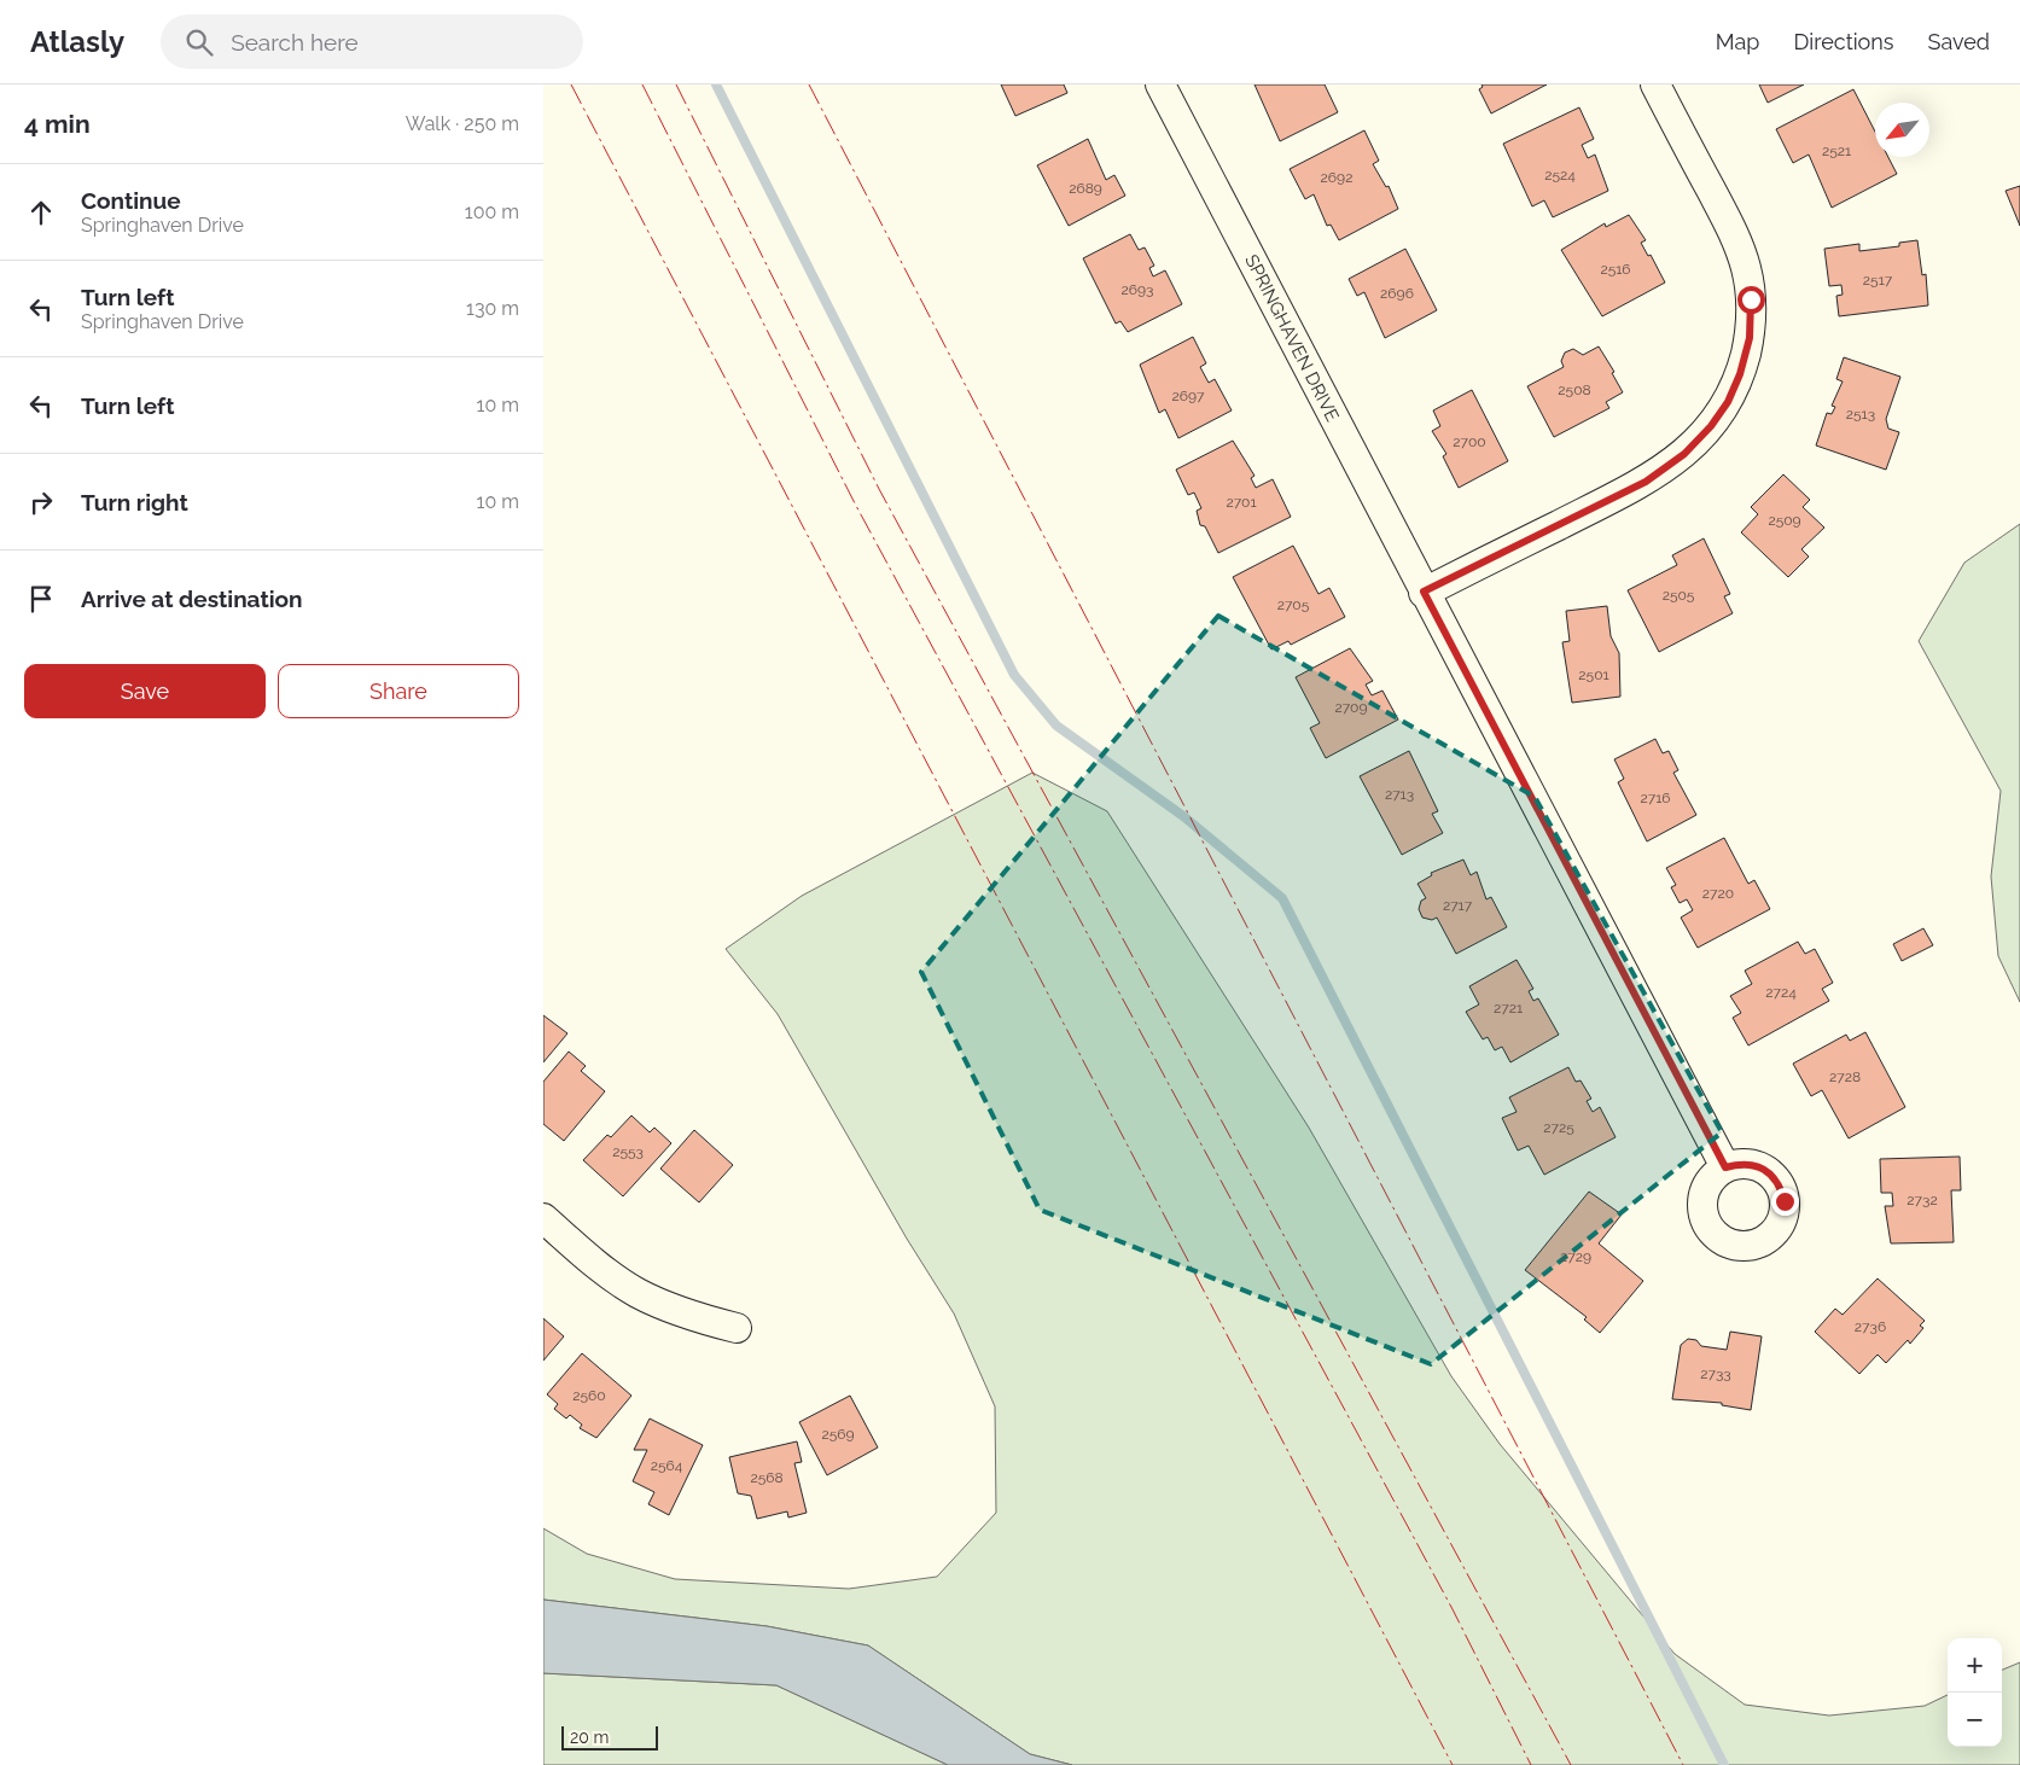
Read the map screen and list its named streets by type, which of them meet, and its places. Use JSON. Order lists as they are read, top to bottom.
{
  "streets": {
    "street": ["SPRINGHAVEN DRIVE"]
  },
  "house_numbers": [
    "2521",
    "2524",
    "2692",
    "2689",
    "2516",
    "2517",
    "2693",
    "2696",
    "2508",
    "2697",
    "2513",
    "2700",
    "2701",
    "2509",
    "2505",
    "2705",
    "2501",
    "2709",
    "2713",
    "2716",
    "2720",
    "2717",
    "2724",
    "2721",
    "2728",
    "2725",
    "2553",
    "2732",
    "2729",
    "2736",
    "2733",
    "2560",
    "2569",
    "2564",
    "2568"
  ],
  "scale_bar": "20 m",
  "north": "bottom left",
  "page": {
    "header": "Atlasly",
    "search": "Search here",
    "nav": ["Map", "Directions", "Saved"],
    "heading": ["4 min", "Walk · 250 m"],
    "list": [
      ["Continue", "Springhaven Drive", "100 m"],
      ["Turn left", "Springhaven Drive", "130 m"],
      ["Turn left", "10 m"],
      ["Turn right", "10 m"],
      "Arrive at destination"
    ],
    "buttons": ["Save", "Share"],
    "map_buttons": ["+", "−"],
    "scale": "20 m"
  }
}
